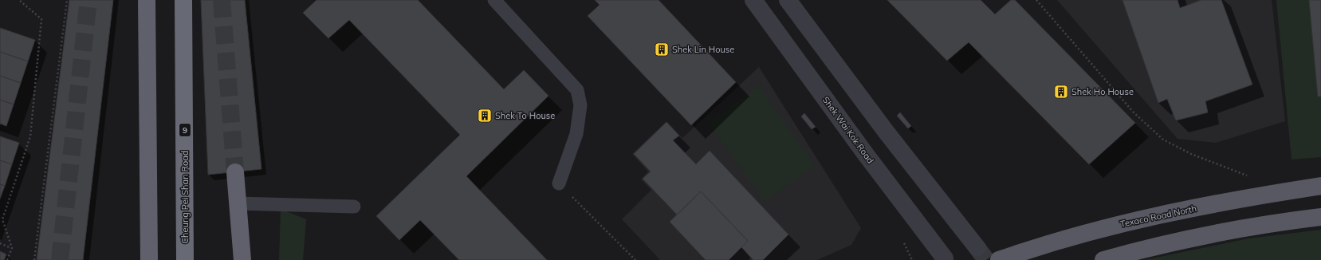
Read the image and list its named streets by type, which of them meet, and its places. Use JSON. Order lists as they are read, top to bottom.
{
  "streets": {
    "highway": ["9", "Cheung Pei Shan Road"],
    "main road": ["Texaco Road North"],
    "street": ["Shek Wai Kok Road"]
  },
  "places": {
    "building": ["Shek Lin House", "Shek Ho House", "Shek To House"]
  }
}
